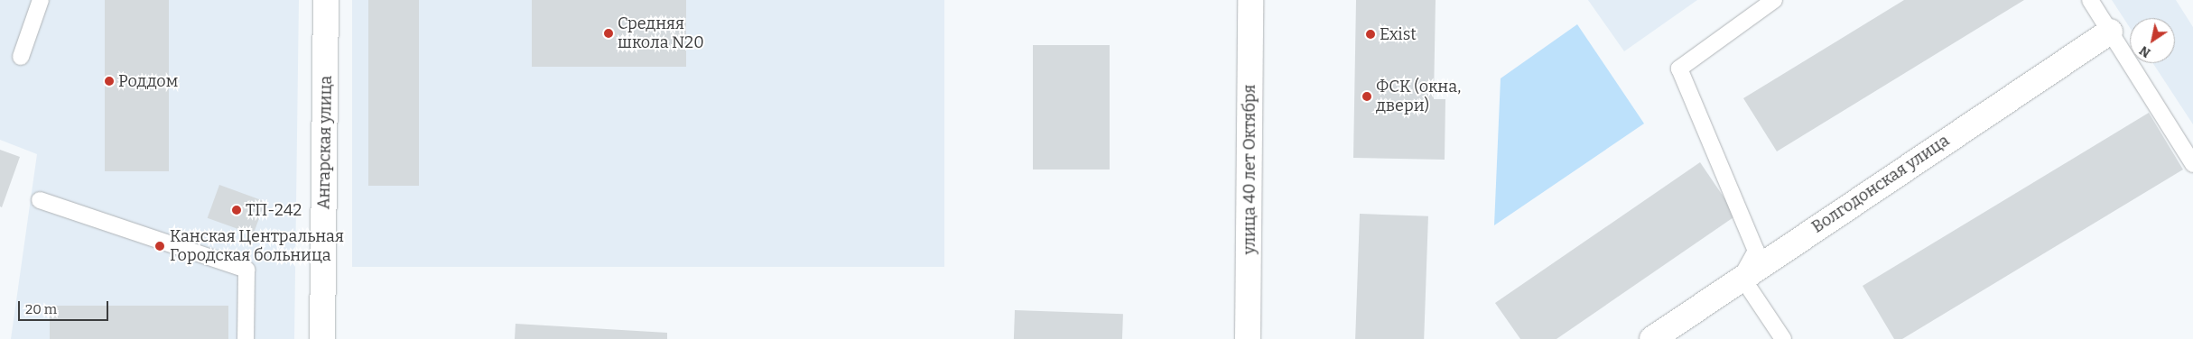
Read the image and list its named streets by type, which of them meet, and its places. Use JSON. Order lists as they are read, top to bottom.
{
  "streets": {
    "street": ["Ангарская улица", "улица 40 лет Октября", "Волгодонская улица"]
  },
  "places": [
    "Средняя школа N20",
    "Exist",
    "Роддом",
    "ФСК (окна, двери)",
    "ТП-242",
    "Канская Центральная Городская больница"
  ],
  "scale_bar": "20 m",
  "north": "bottom left"
}
